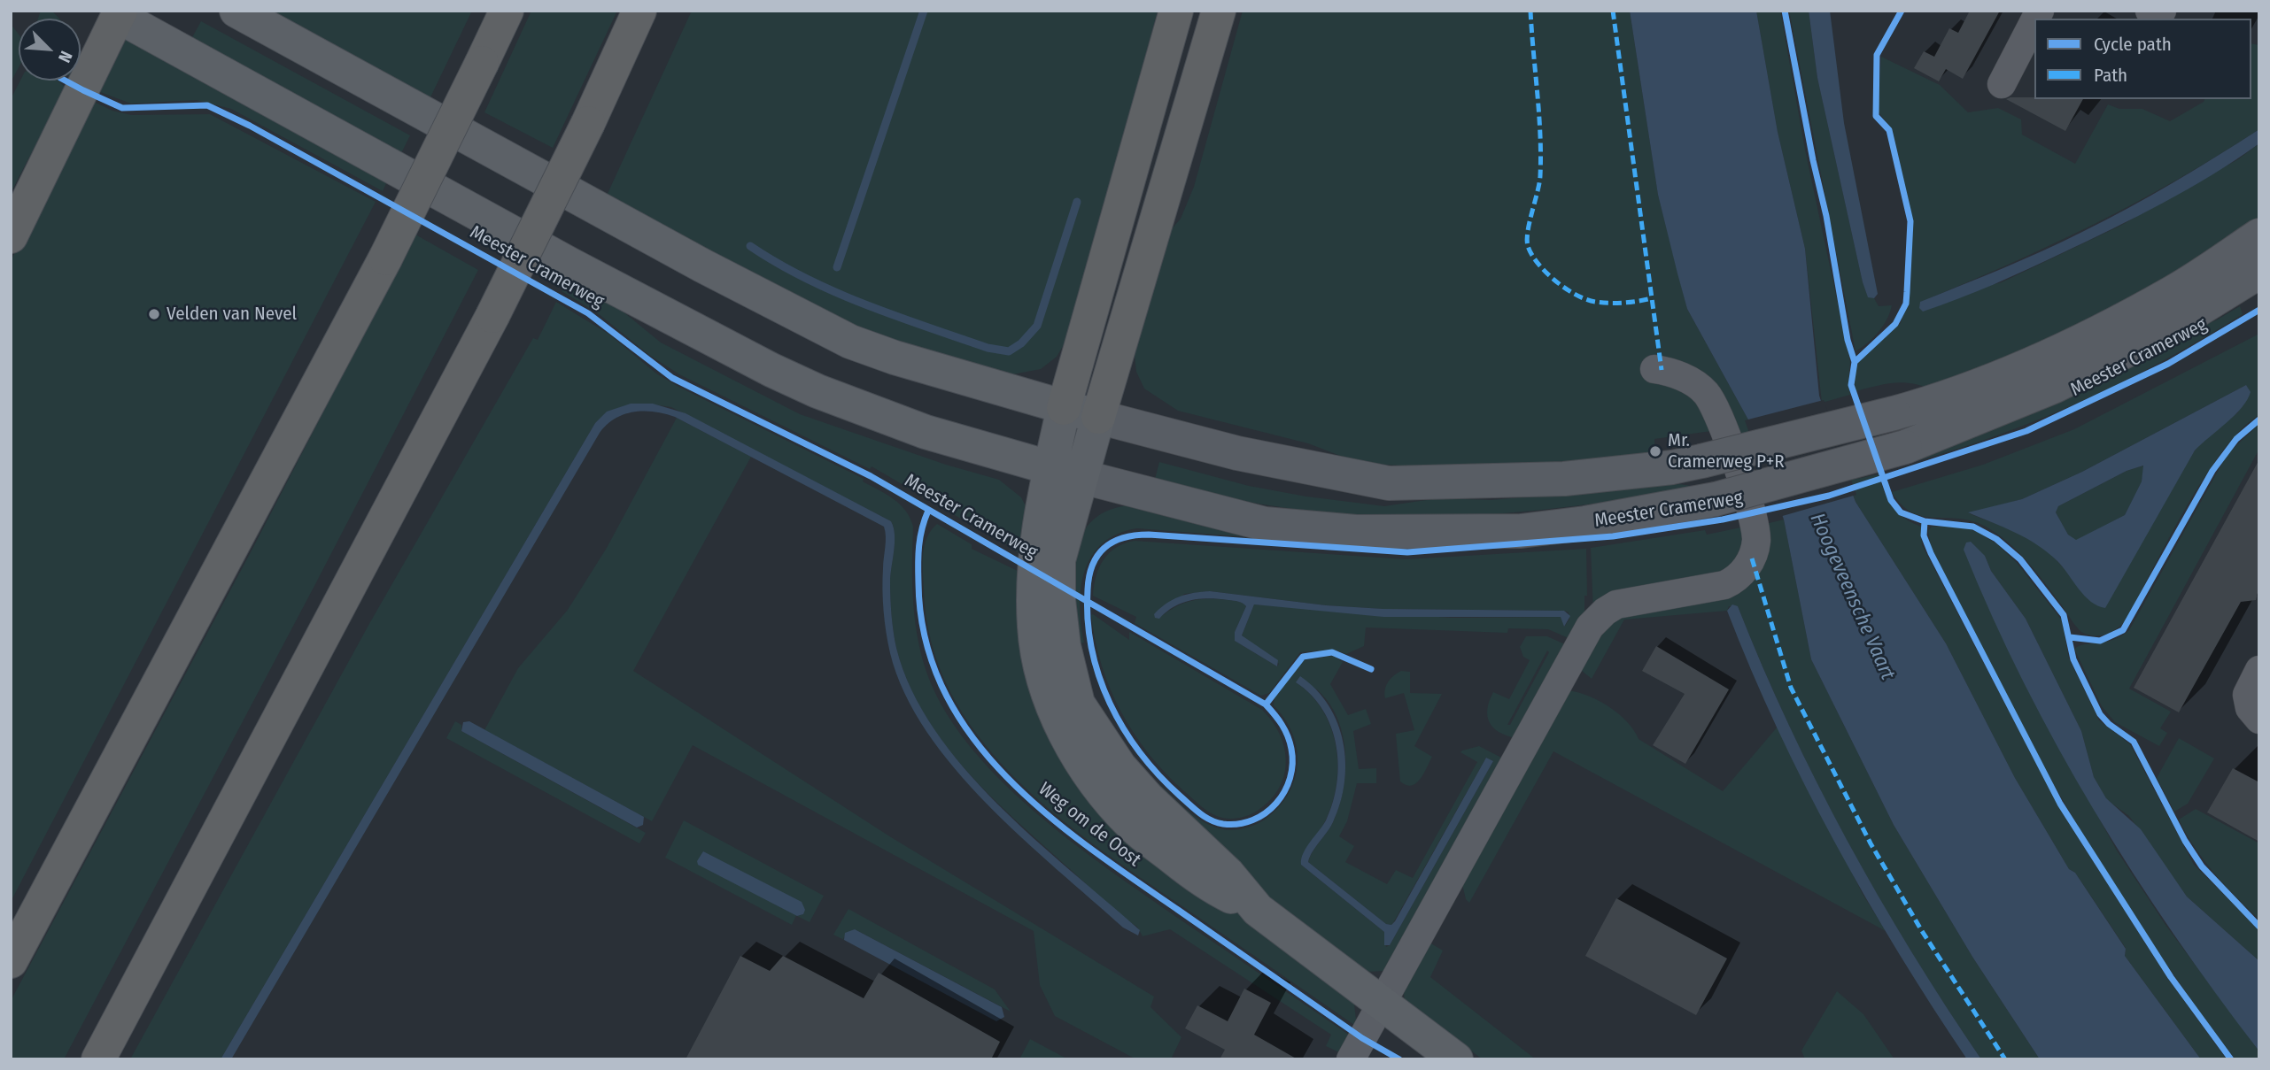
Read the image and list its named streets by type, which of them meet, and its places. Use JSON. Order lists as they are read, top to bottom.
{
  "streets": {
    "main road": ["Meester Cramerweg", "Weg om de Oost"]
  },
  "crossings": [
    ["Meester Cramerweg", "Weg om de Oost"]
  ],
  "water": ["Hoogeveensche Vaart"],
  "places": ["Velden van Nevel", "Mr. Cramerweg P+R"],
  "legend": ["Cycle path", "Path"],
  "north": "bottom right"
}
